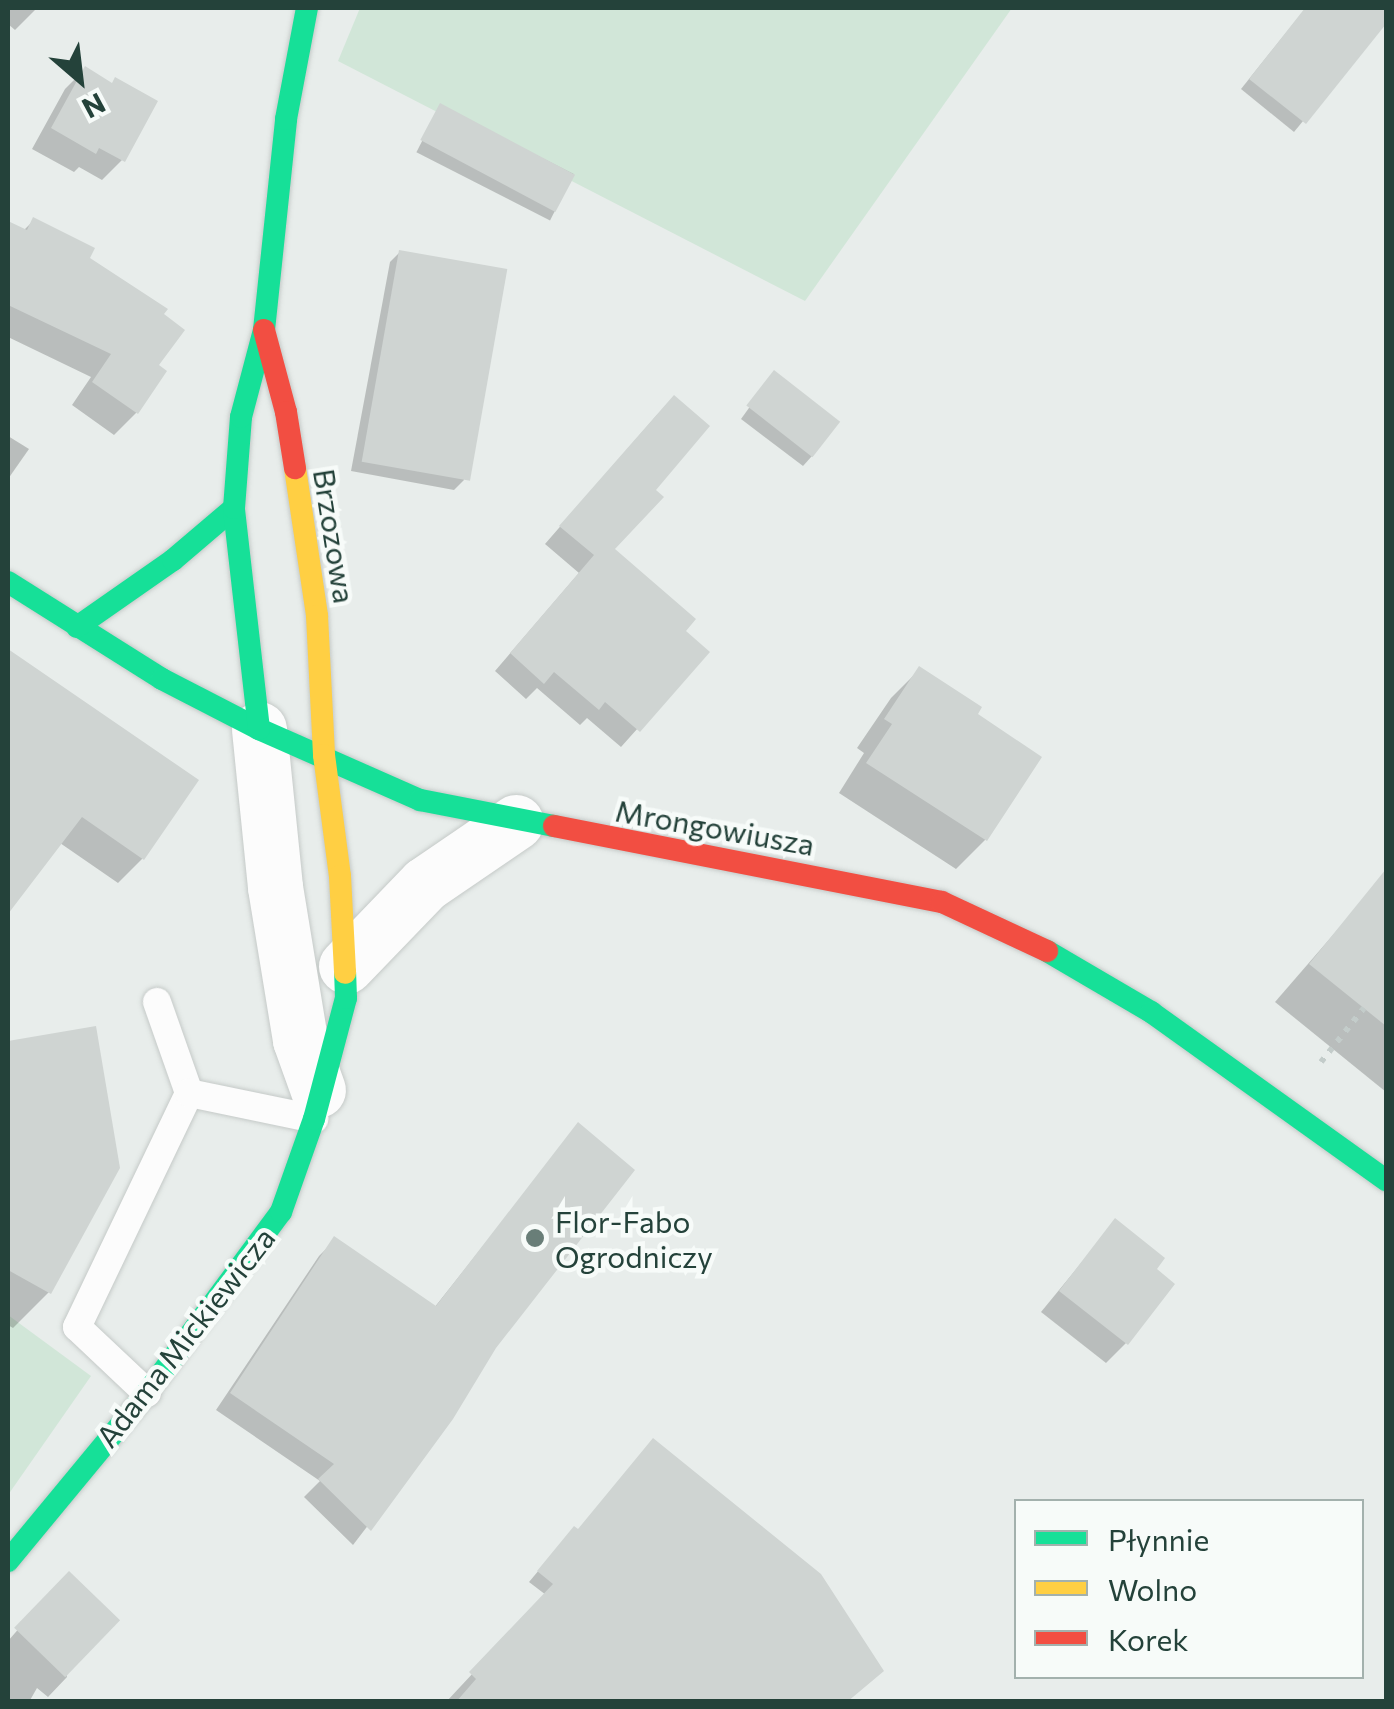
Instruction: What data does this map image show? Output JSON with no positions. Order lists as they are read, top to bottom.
{
  "streets": {
    "street": ["Brzozowa", "Mrongowiusza", "Adama Mickiewicza"]
  },
  "crossings": [
    ["Brzozowa", "Mrongowiusza"],
    ["Brzozowa", "Adama Mickiewicza"],
    ["Mrongowiusza", "Adama Mickiewicza"]
  ],
  "places": ["Flor-Fabo Ogrodniczy"],
  "legend": ["Płynnie", "Wolno", "Korek"],
  "north": "bottom right"
}
